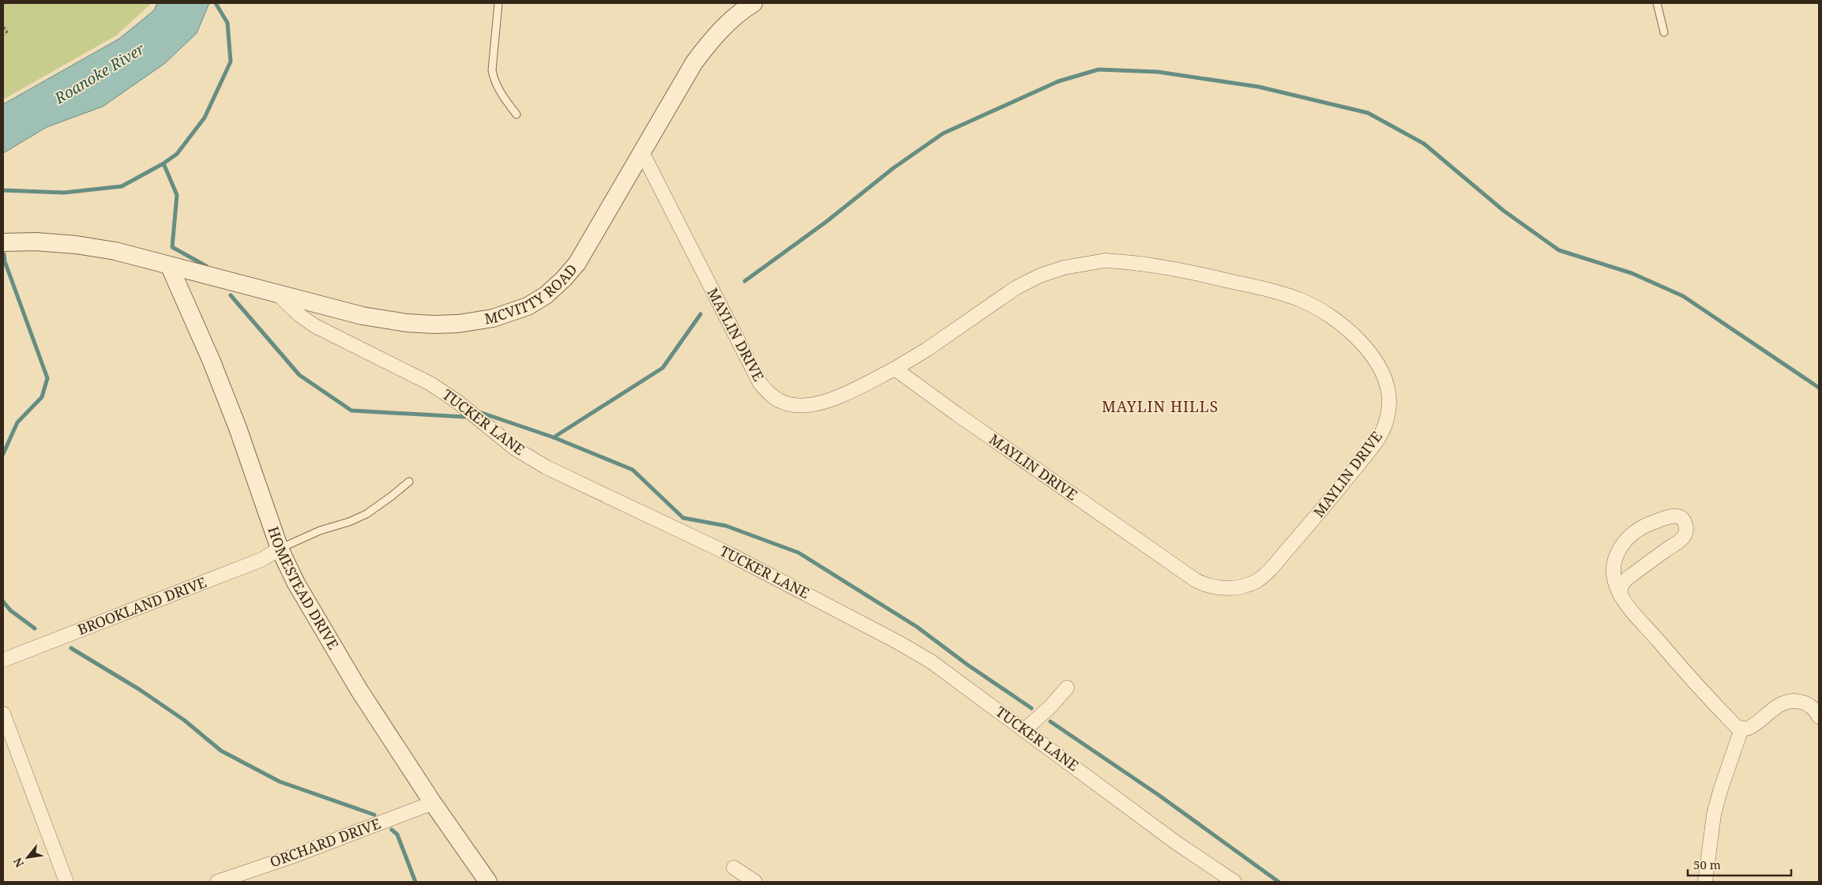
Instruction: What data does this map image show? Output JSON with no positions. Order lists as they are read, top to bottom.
{
  "streets": {
    "street": [
      "MCVITTY ROAD",
      "MAYLIN DRIVE",
      "TUCKER LANE",
      "HOMESTEAD DRIVE",
      "BROOKLAND DRIVE",
      "ORCHARD DRIVE"
    ]
  },
  "crossings": [
    ["MCVITTY ROAD", "MAYLIN DRIVE"],
    ["MCVITTY ROAD", "TUCKER LANE"],
    ["MCVITTY ROAD", "HOMESTEAD DRIVE"],
    ["HOMESTEAD DRIVE", "BROOKLAND DRIVE"],
    ["HOMESTEAD DRIVE", "ORCHARD DRIVE"]
  ],
  "districts": ["MAYLIN HILLS"],
  "water": ["Roanoke River"],
  "scale_bar": "50 m",
  "north": "bottom left"
}
